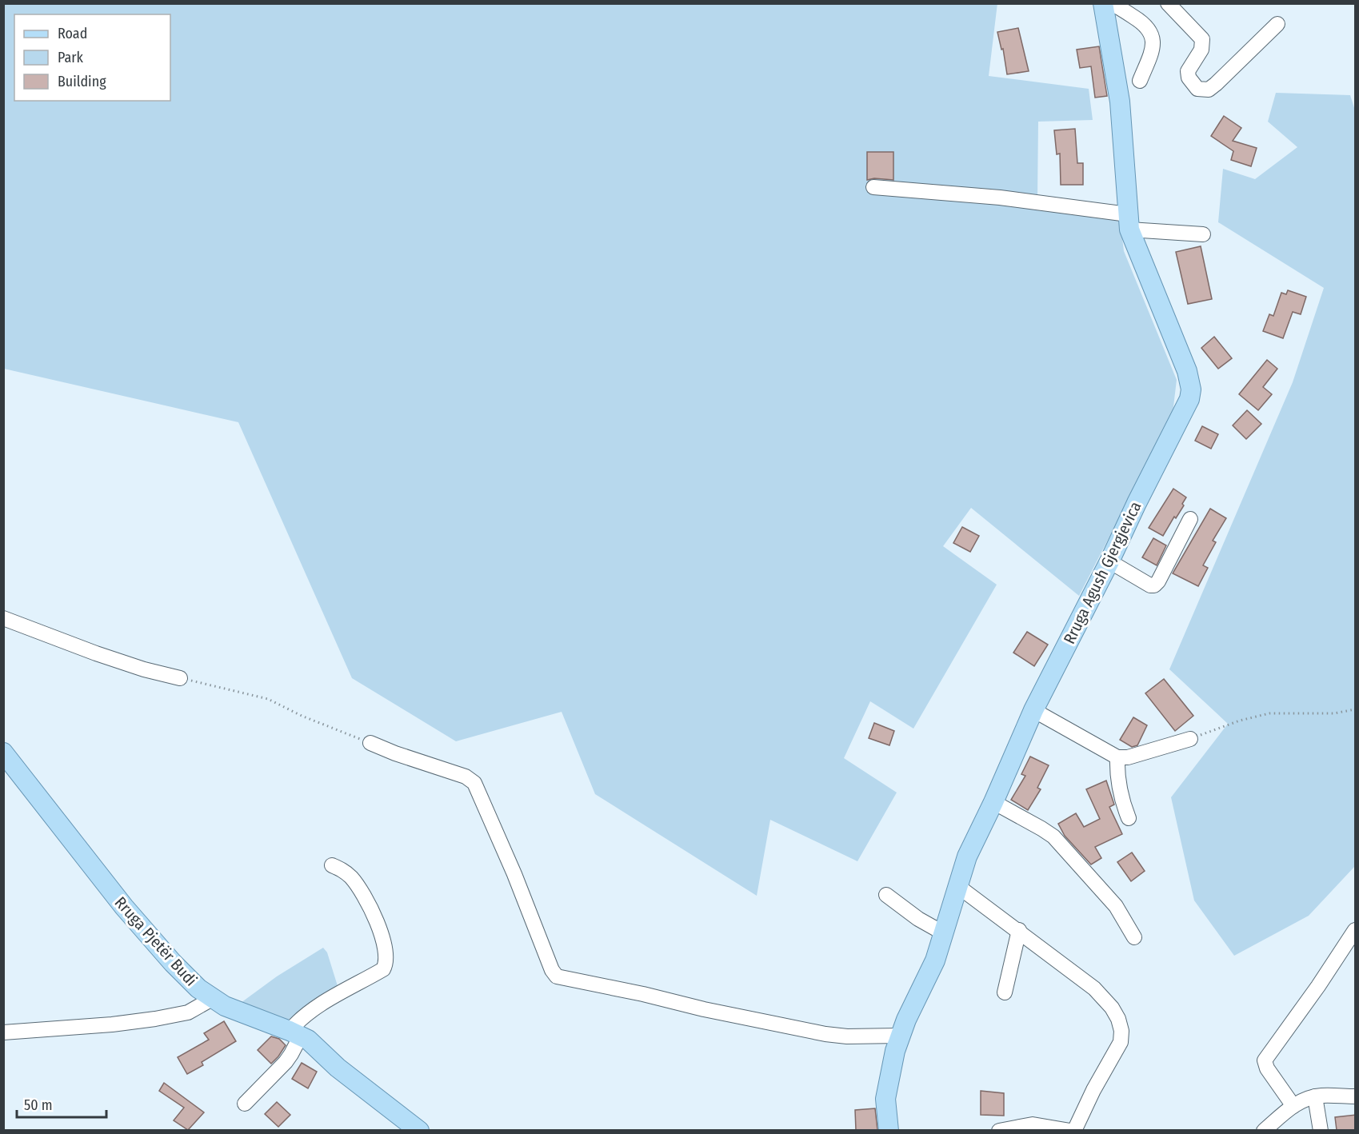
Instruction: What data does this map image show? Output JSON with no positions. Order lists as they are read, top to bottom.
{
  "streets": {
    "main road": ["Rruga Agush Gjergjevica", "Rruga Pjetër Budi"]
  },
  "legend": ["Road", "Park", "Building"],
  "scale_bar": "50 m"
}
